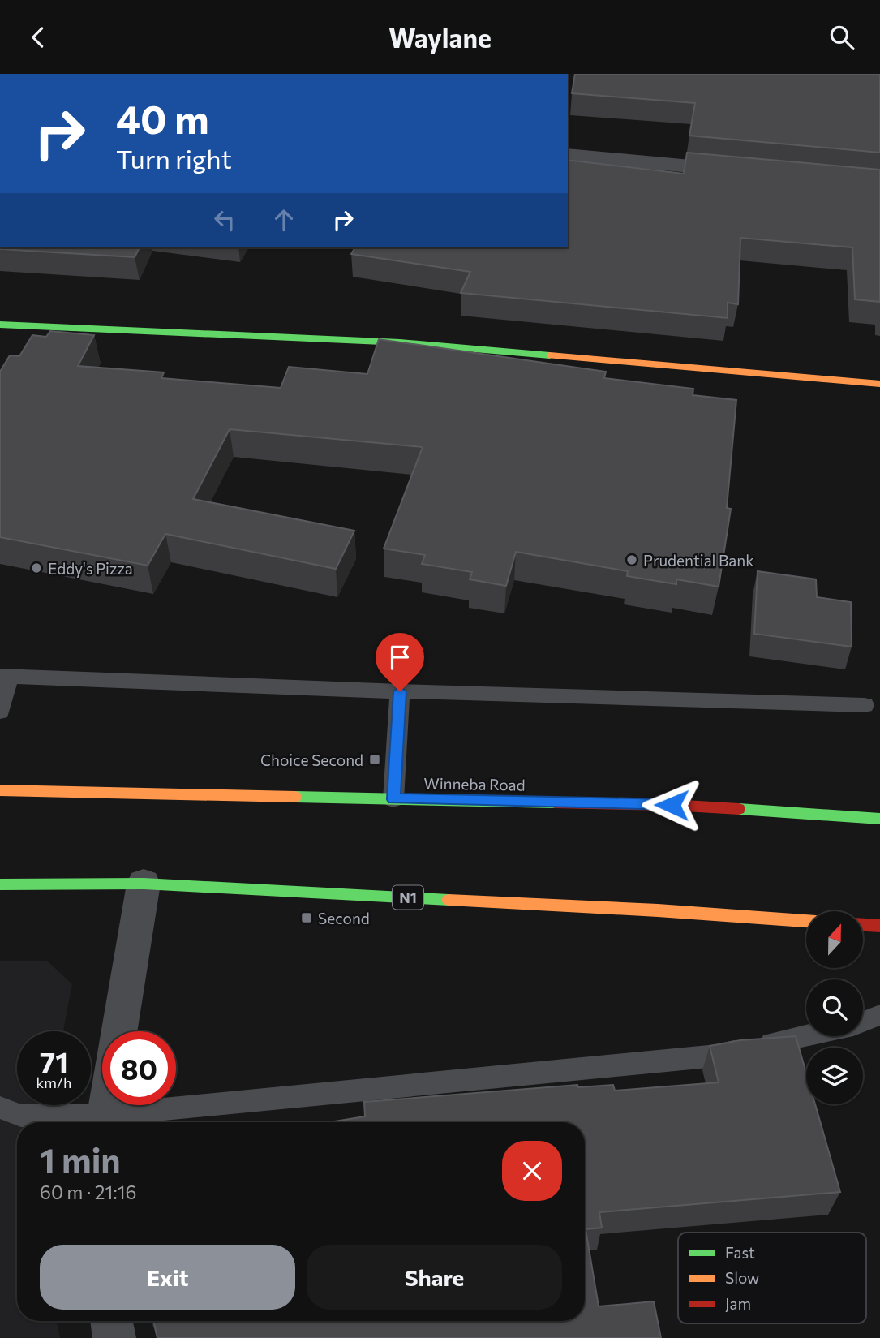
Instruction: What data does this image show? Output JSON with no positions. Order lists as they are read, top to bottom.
{
  "streets": {
    "main road": ["Winneba Road", "N1"]
  },
  "places": {
    "other": ["Prudential Bank", "Eddy's Pizza"],
    "transit": ["Choice Second", "Second"]
  },
  "legend": ["Fast", "Slow", "Jam"],
  "north": "top",
  "page": {
    "header": "Waylane",
    "turn": ["40 m", "Turn right"],
    "speed": "71 km/h",
    "limit": "80",
    "heading": ["1 min", "60 m · 21:16"],
    "buttons": ["Exit", "Share"]
  }
}
